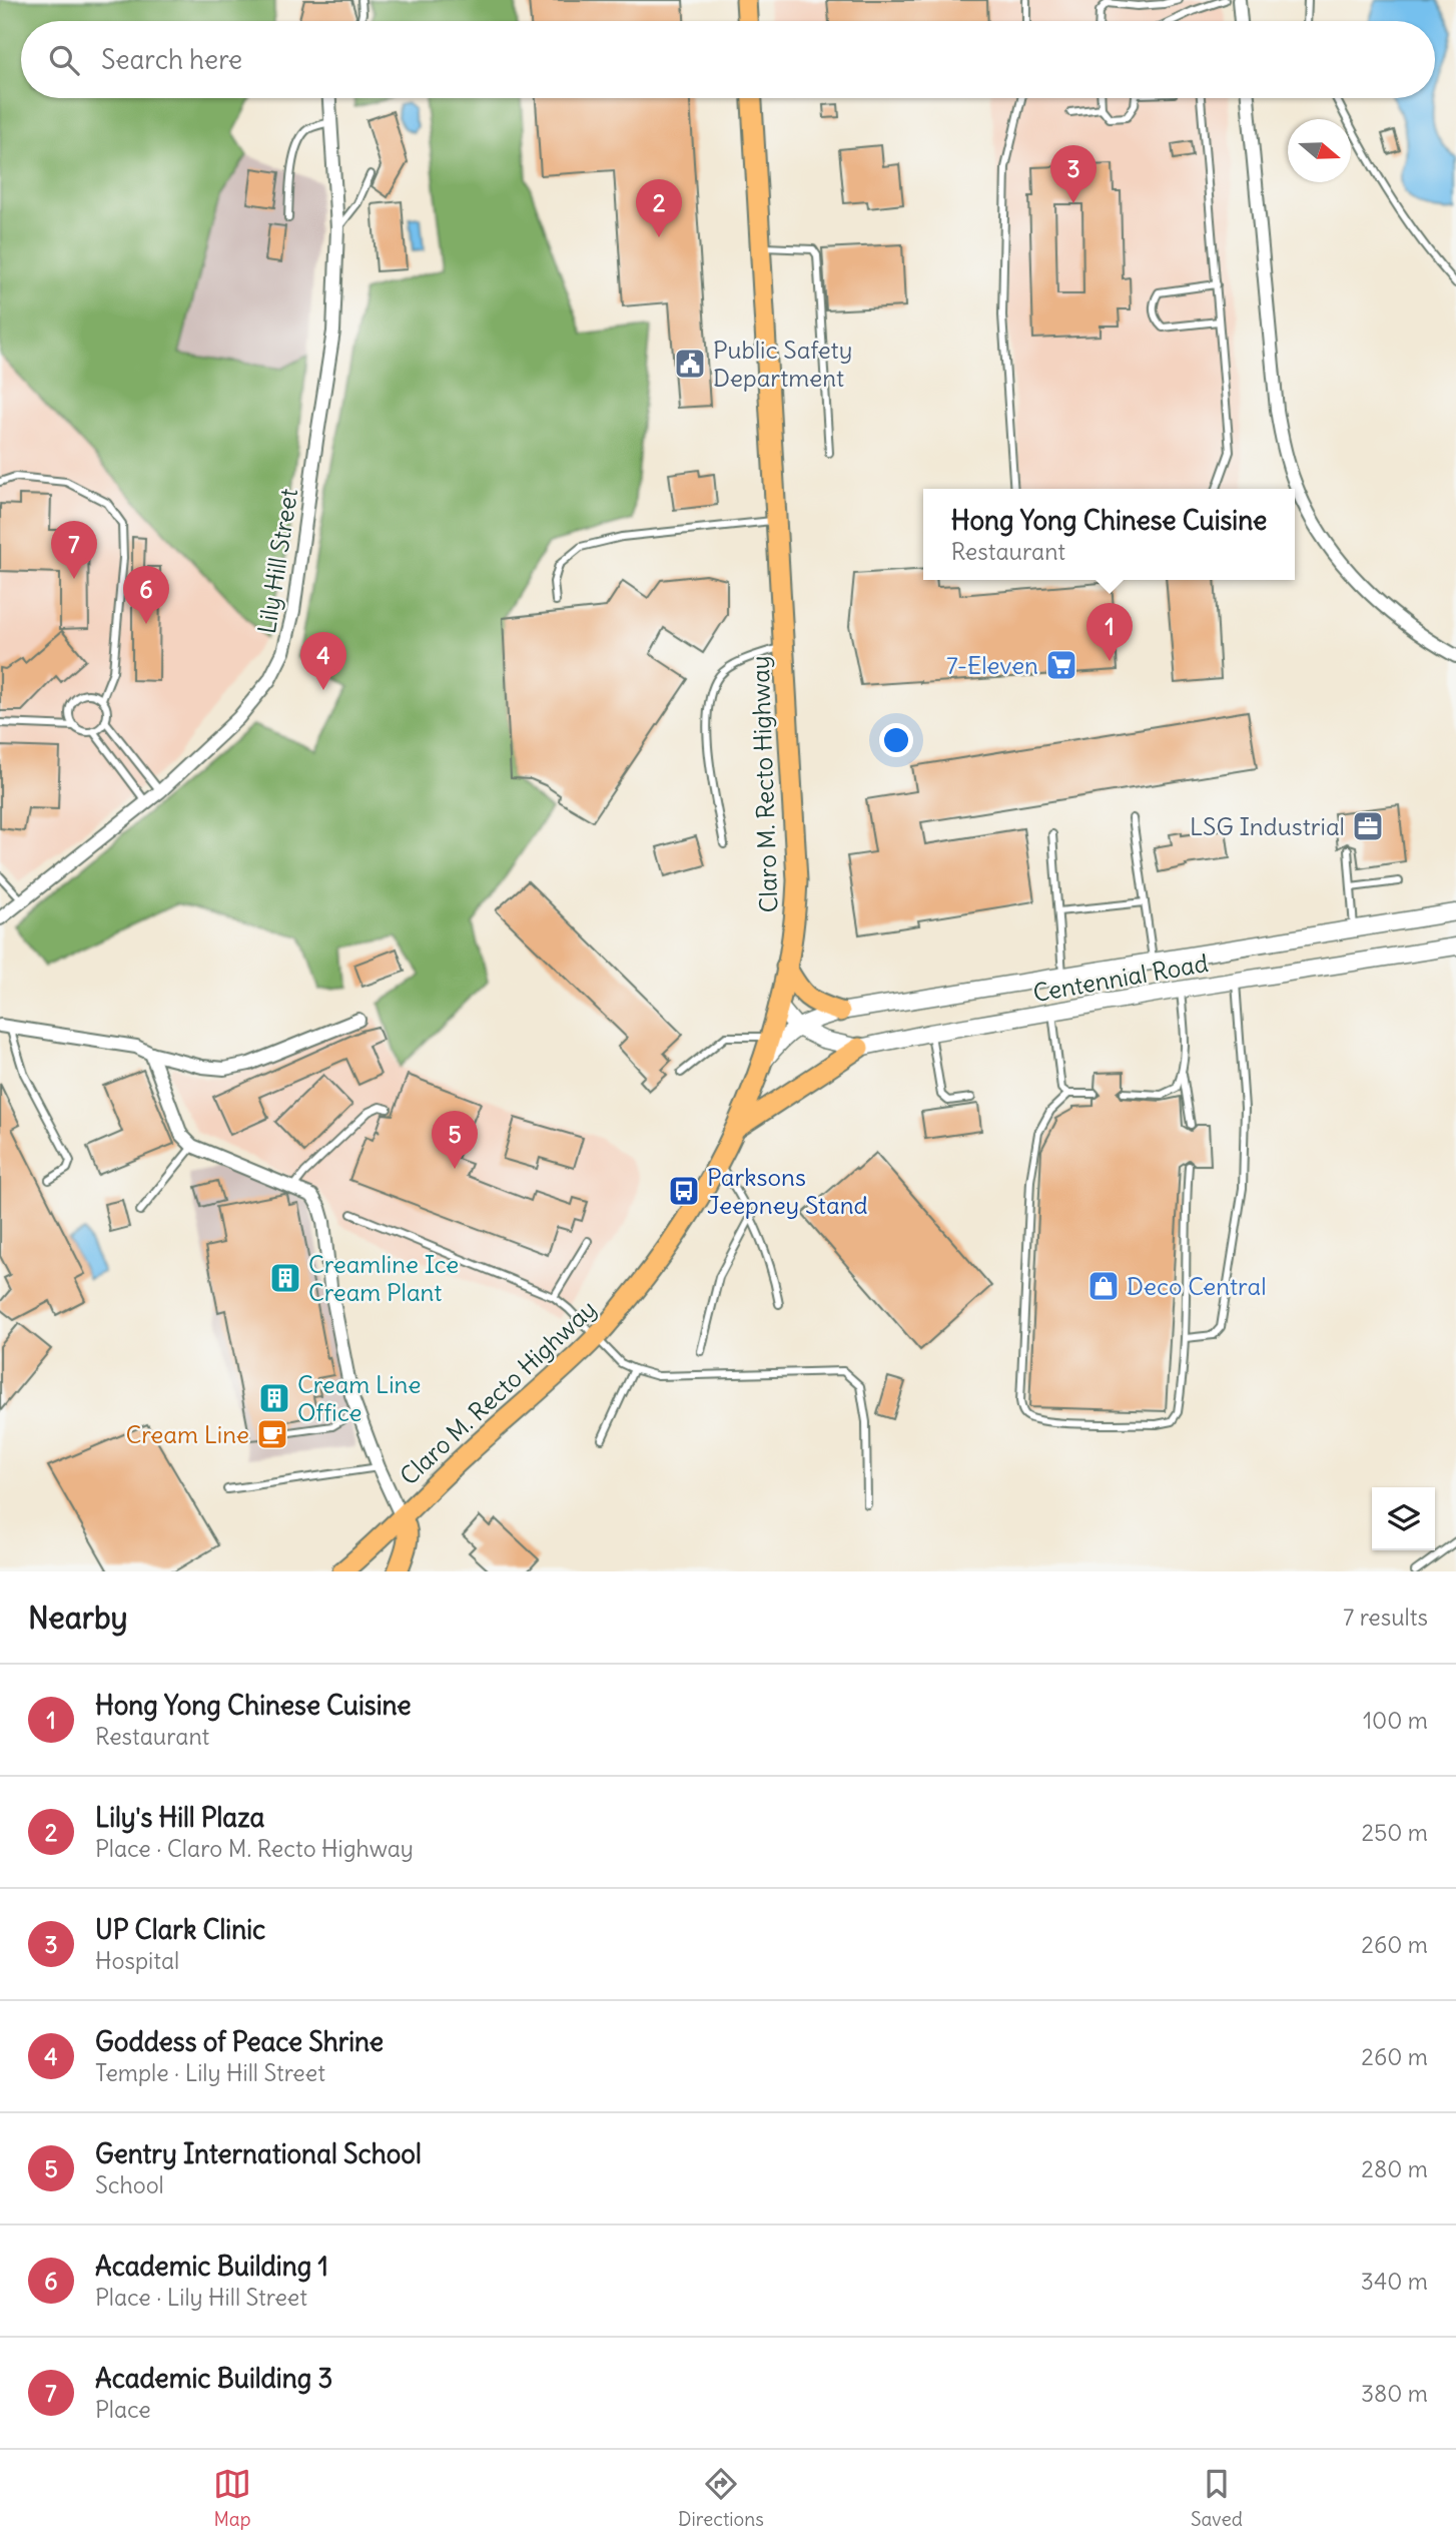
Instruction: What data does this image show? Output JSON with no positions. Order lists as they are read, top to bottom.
{
  "streets": {
    "main road": ["Claro M. Recto Highway"],
    "street": ["Lily Hill Street", "Centennial Road"]
  },
  "crossings": [
    ["Claro M. Recto Highway", "Centennial Road"]
  ],
  "places": {
    "public building": ["Public Safety Department"],
    "supermarket": ["7-Eleven"],
    "office": ["LSG Industrial"],
    "bus stop": ["Parksons Jeepney Stand"],
    "building": ["Creamline Ice Cream Plant", "Cream Line Office"],
    "shop": ["Deco Central"],
    "cafe": ["Cream Line"]
  },
  "north": "right",
  "page": {
    "search": "Search here",
    "pins": [
      "3",
      "2",
      "7",
      "6",
      "1",
      "4",
      "5"
    ],
    "popup": ["Hong Yong Chinese Cuisine", "Restaurant"],
    "heading": ["Nearby", "7 results"],
    "list": [
      {
        "mark": "1",
        "name": "Hong Yong Chinese Cuisine",
        "note": "Restaurant",
        "value": "100 m"
      },
      {
        "mark": "2",
        "name": "Lily's Hill Plaza",
        "note": "Place · Claro M. Recto Highway",
        "value": "250 m"
      },
      {
        "mark": "3",
        "name": "UP Clark Clinic",
        "note": "Hospital",
        "value": "260 m"
      },
      {
        "mark": "4",
        "name": "Goddess of Peace Shrine",
        "note": "Temple · Lily Hill Street",
        "value": "260 m"
      },
      {
        "mark": "5",
        "name": "Gentry International School",
        "note": "School",
        "value": "280 m"
      },
      {
        "mark": "6",
        "name": "Academic Building 1",
        "note": "Place · Lily Hill Street",
        "value": "340 m"
      },
      {
        "mark": "7",
        "name": "Academic Building 3",
        "note": "Place",
        "value": "380 m"
      }
    ],
    "nav": ["Map", "Directions", "Saved"]
  }
}
